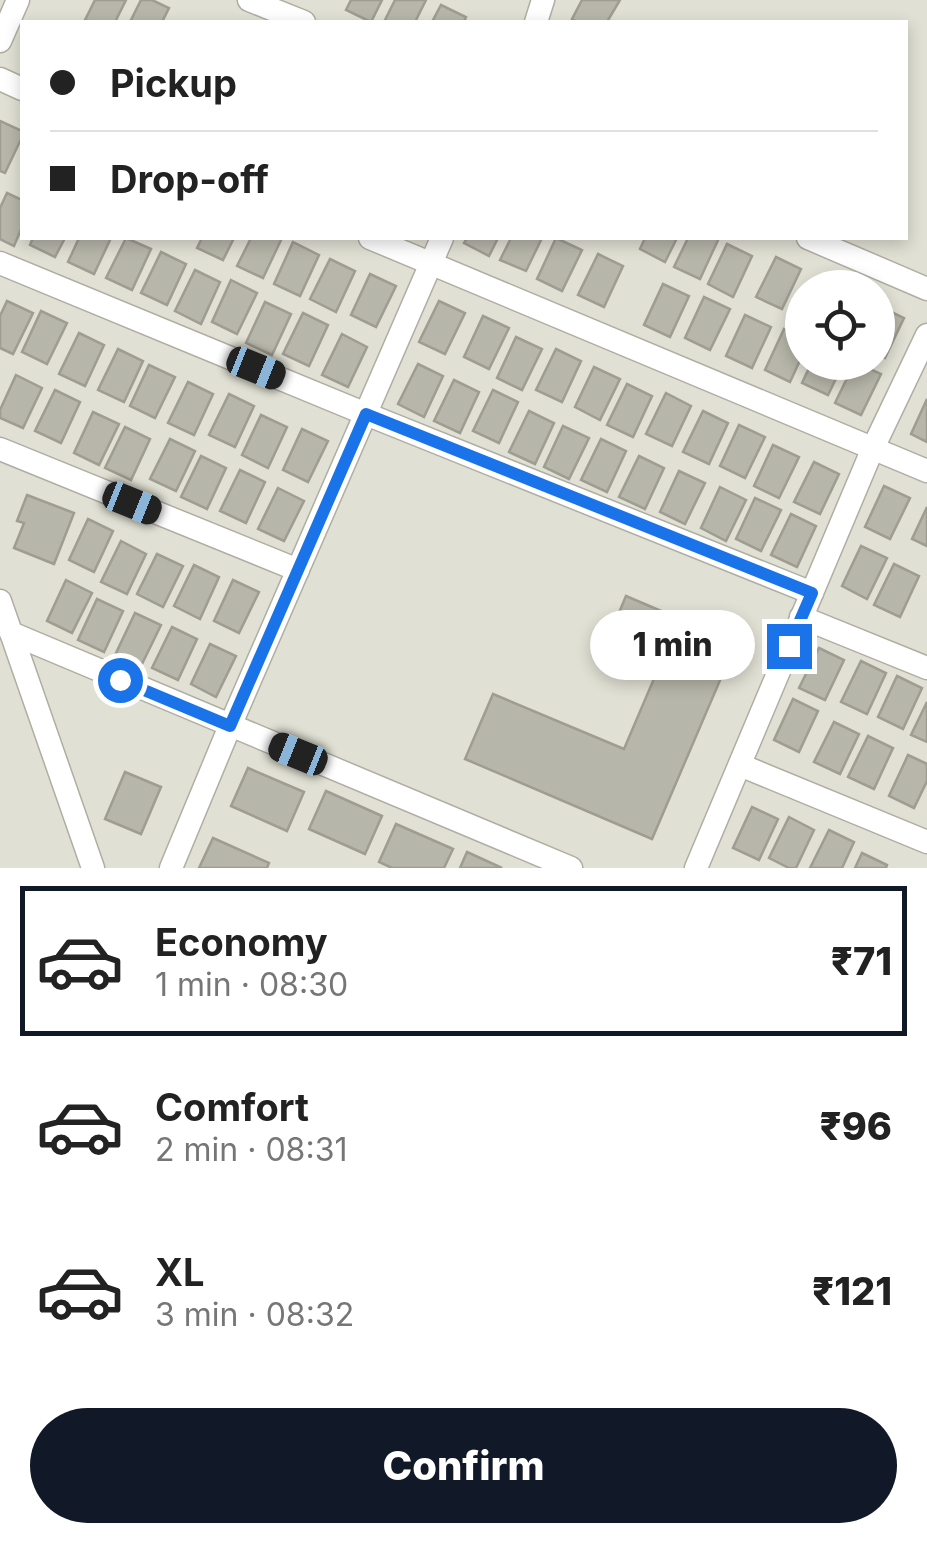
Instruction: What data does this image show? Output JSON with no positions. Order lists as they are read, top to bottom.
{
  "page": {
    "banner": ["Pickup", "Drop-off"],
    "bubble": "1 min",
    "list": [
      {
        "name": "Economy",
        "note": "1 min · 08:30",
        "value": "₹71"
      },
      {
        "name": "Comfort",
        "note": "2 min · 08:31",
        "value": "₹96"
      },
      {
        "name": "XL",
        "note": "3 min · 08:32",
        "value": "₹121"
      }
    ],
    "buttons": "Confirm"
  }
}
